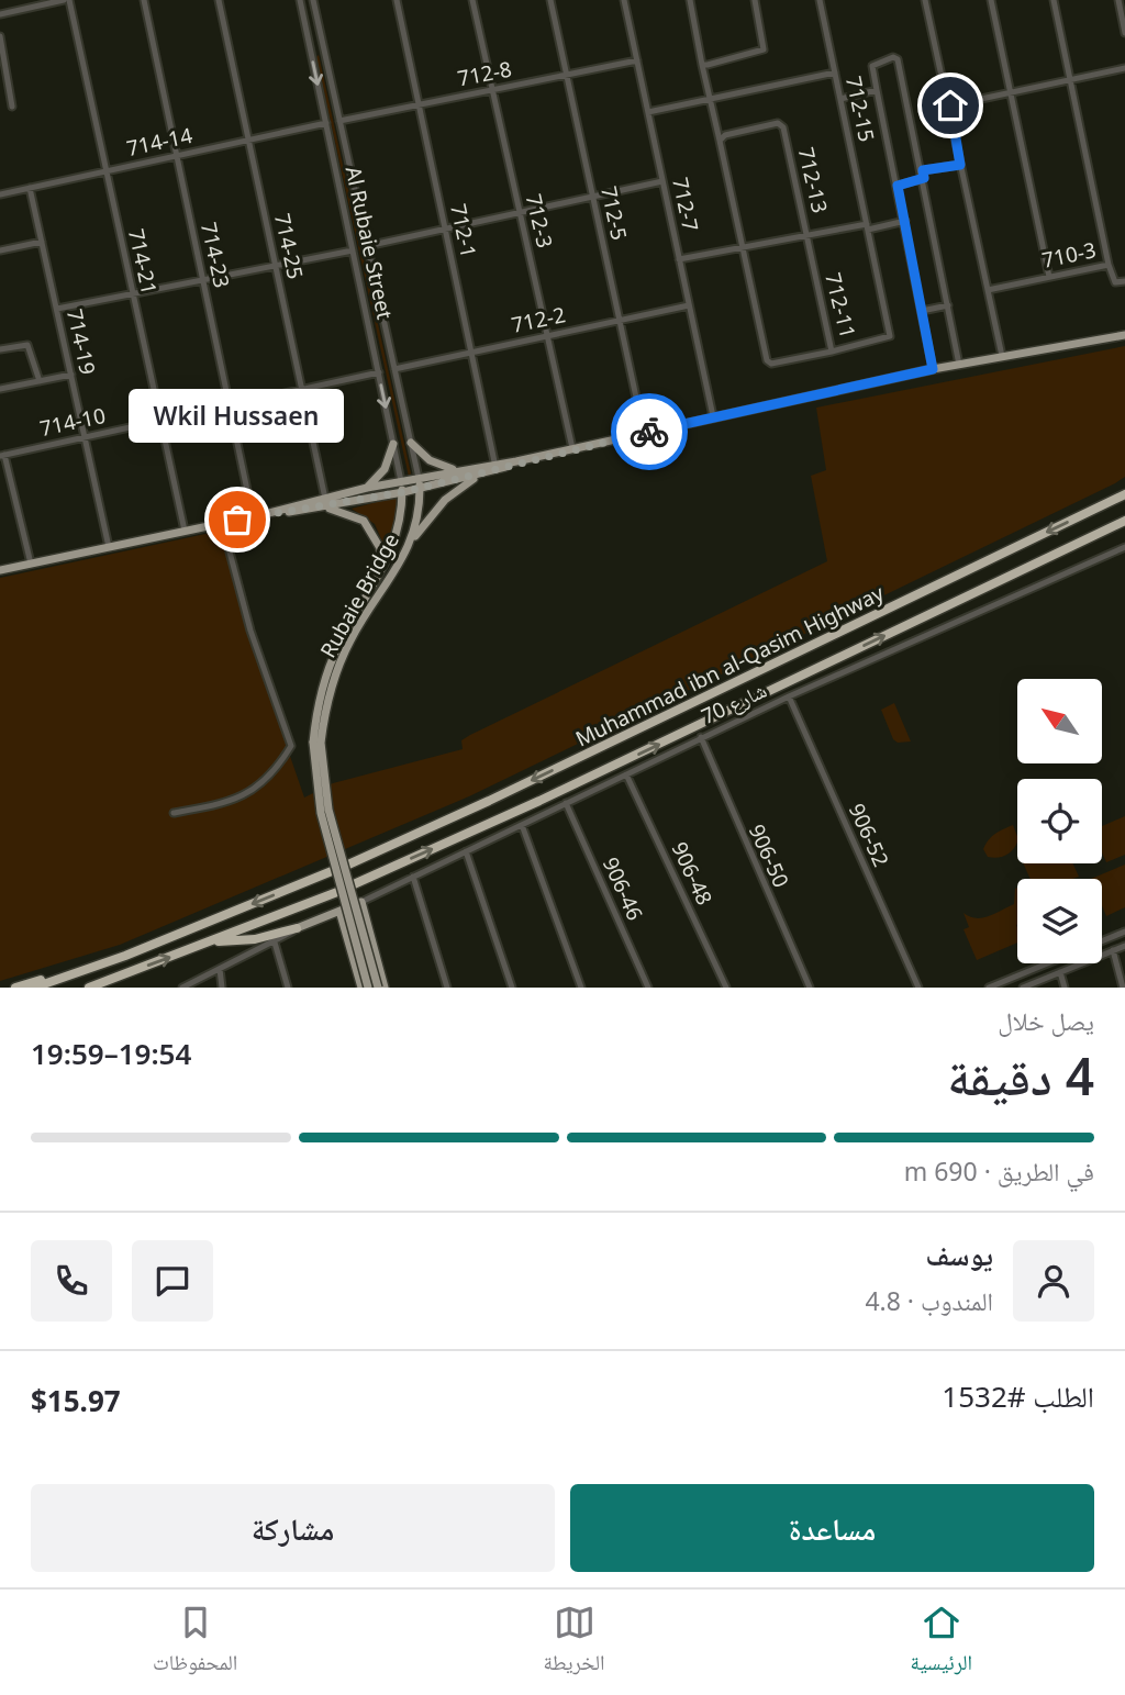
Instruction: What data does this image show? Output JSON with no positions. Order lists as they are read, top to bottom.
{
  "streets": {
    "highway": ["Muhammad ibn al-Qasim Highway"],
    "main road": ["Al Rubaie Street", "Rubaie Bridge"],
    "street": [
      "712-8",
      "712-15",
      "714-14",
      "712-13",
      "712-7",
      "712-5",
      "712-3",
      "712-1",
      "714-25",
      "714-23",
      "710-3",
      "714-21",
      "712-11",
      "712-2",
      "714-19",
      "714-10",
      "شارع 70",
      "906-52",
      "906-50",
      "906-48",
      "906-46"
    ]
  },
  "crossings": [
    ["712-8", "712-7"],
    ["712-8", "712-5"],
    ["712-8", "712-3"],
    ["712-8", "712-1"],
    ["712-8", "Al Rubaie Street"],
    ["712-15", "712-11"],
    ["714-14", "Al Rubaie Street"],
    ["714-14", "714-25"],
    ["714-14", "714-23"],
    ["714-14", "714-21"],
    ["714-14", "714-19"],
    ["712-13", "712-11"],
    ["712-7", "712-2"],
    ["712-5", "712-2"],
    ["712-3", "712-2"],
    ["712-1", "712-2"],
    ["Al Rubaie Street", "712-2"],
    ["Al Rubaie Street", "714-10"],
    ["Al Rubaie Street", "Rubaie Bridge"],
    ["714-25", "714-10"],
    ["714-23", "714-10"],
    ["714-21", "714-10"],
    ["714-19", "714-10"],
    ["شارع 70", "906-52"],
    ["شارع 70", "906-50"],
    ["شارع 70", "906-48"],
    ["شارع 70", "906-46"]
  ],
  "places": ["Wkil Hussaen"],
  "north": "top left",
  "page": {
    "bubble": "Wkil Hussaen",
    "heading": ["4 دقيقة", "يصل خلال", "19:54–19:59"],
    "panel": [
      "يوسف",
      "المندوب · 4.8",
      "الطلب #1532",
      "$15.97"
    ],
    "bar": "في الطريق · 690 m",
    "buttons": ["مساعدة", "مشاركة"],
    "tabs": ["الرئيسية", "الخريطة", "المحفوظات"]
  }
}
